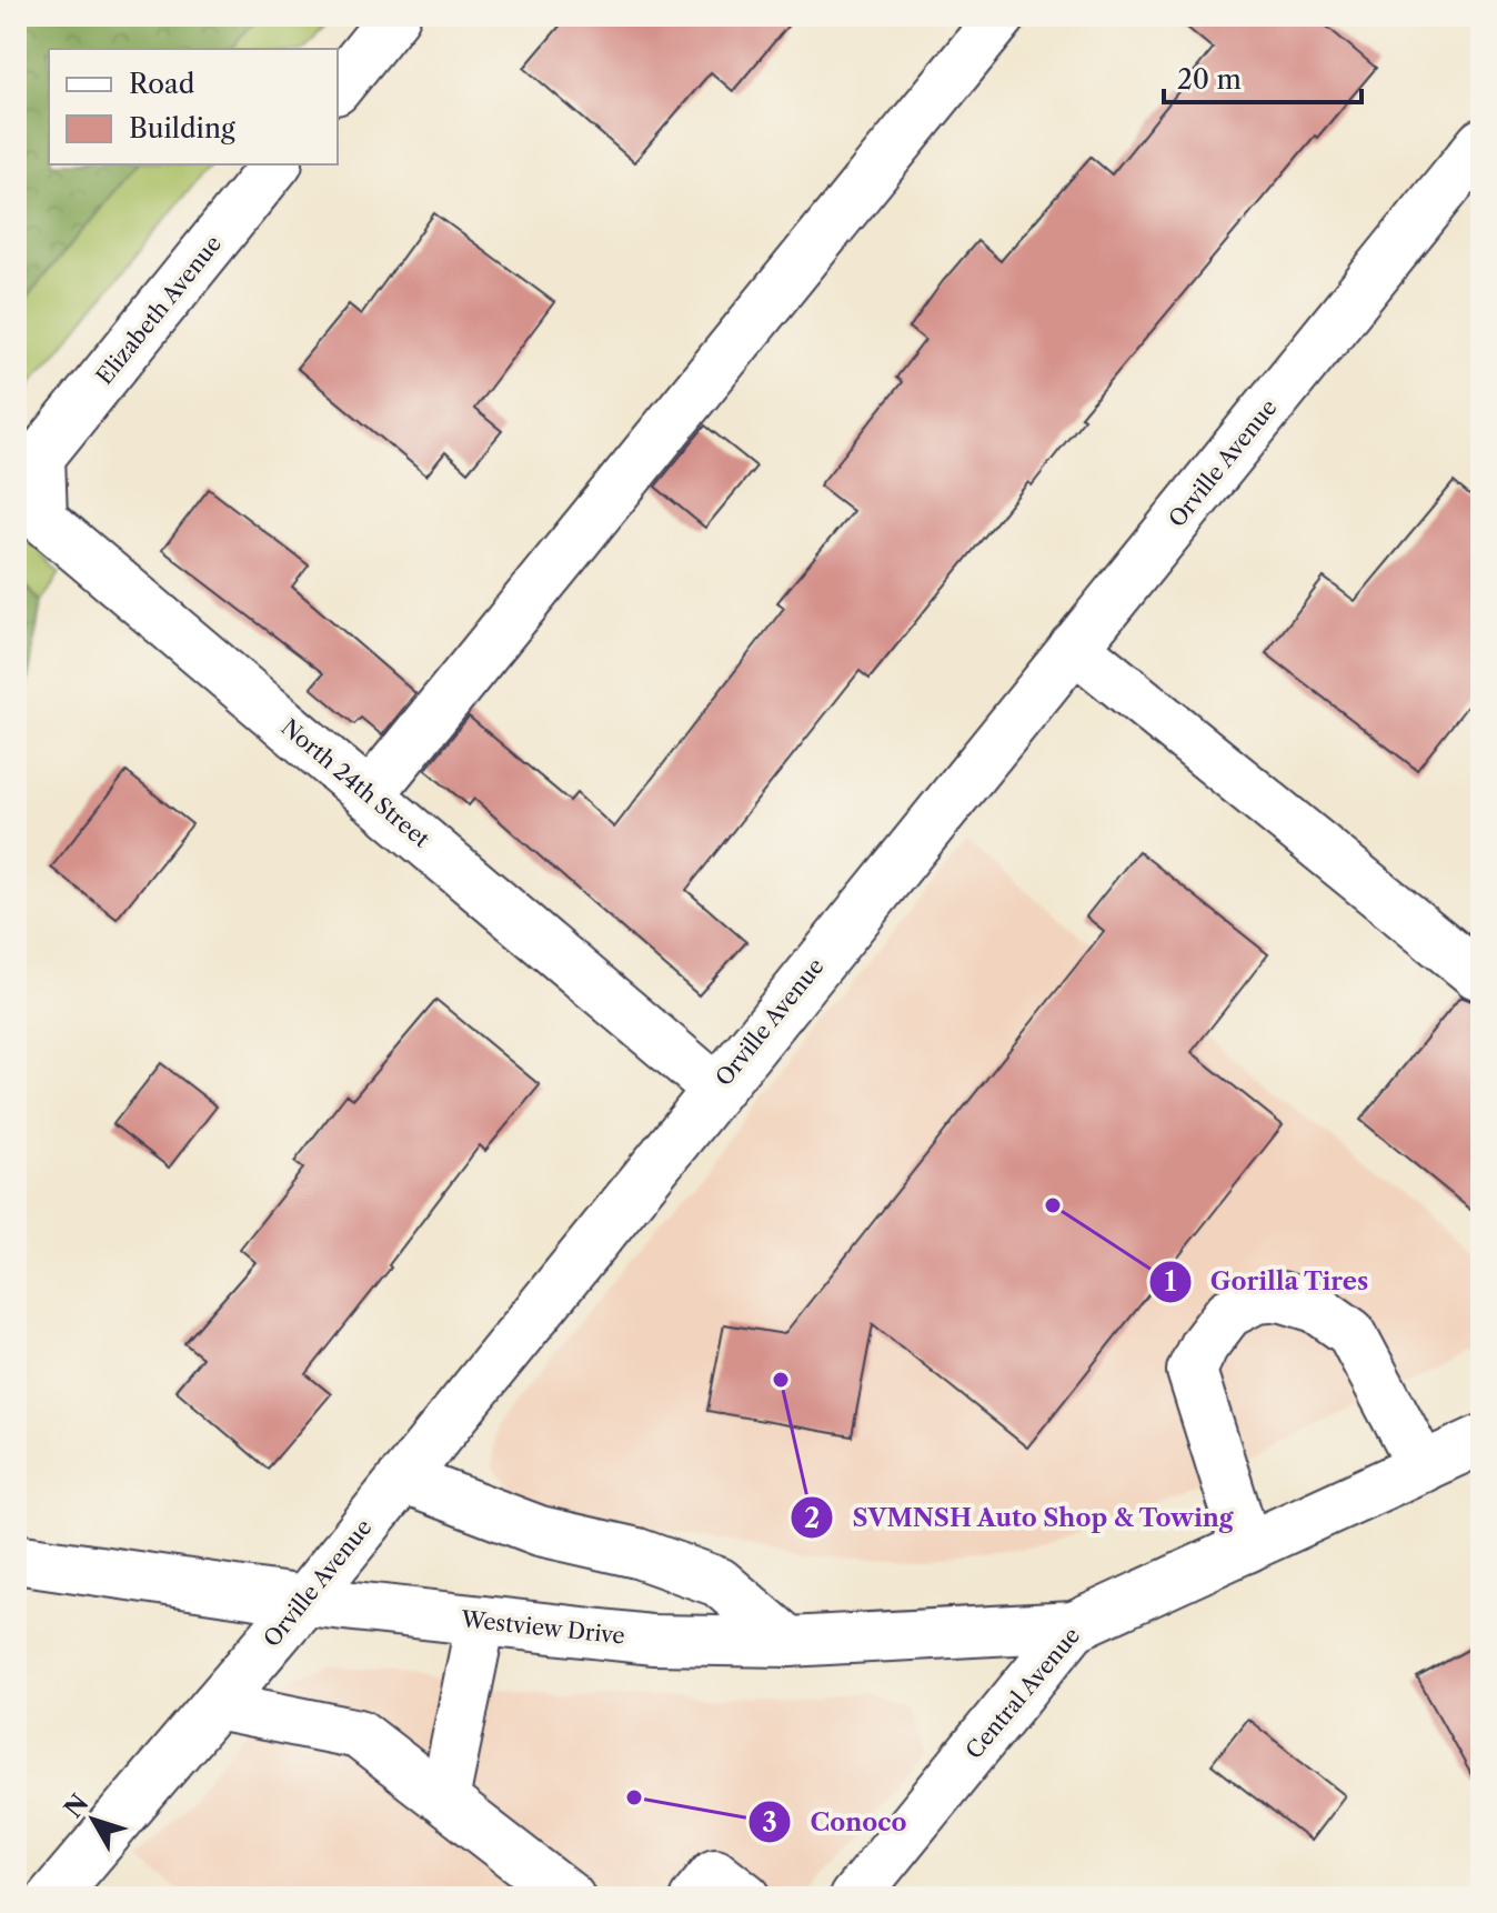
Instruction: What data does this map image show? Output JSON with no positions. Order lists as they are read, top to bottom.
{
  "streets": {
    "street": [
      "Elizabeth Avenue",
      "Orville Avenue",
      "North 24th Street",
      "Westview Drive",
      "Central Avenue"
    ]
  },
  "crossings": [
    ["Elizabeth Avenue", "North 24th Street"],
    ["Orville Avenue", "North 24th Street"],
    ["Orville Avenue", "Westview Drive"],
    ["Westview Drive", "Central Avenue"]
  ],
  "places": ["Gorilla Tires", "SVMNSH Auto Shop & Towing", "Conoco"],
  "legend": ["Road", "Building"],
  "scale_bar": "20 m",
  "north": "top left"
}
